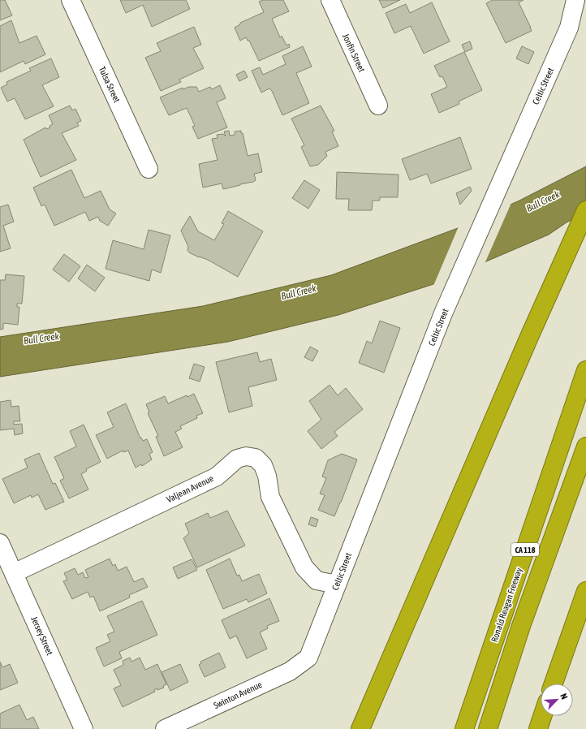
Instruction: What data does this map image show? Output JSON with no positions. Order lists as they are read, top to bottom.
{
  "streets": {
    "highway": ["CA 118", "Ronald Reagan Freeway"],
    "street": [
      "Jonfin Street",
      "Tulsa Street",
      "Celtic Street",
      "Valjean Avenue",
      "Jersey Street",
      "Swinton Avenue"
    ]
  },
  "crossings": [
    ["Celtic Street", "Valjean Avenue"],
    ["Celtic Street", "Swinton Avenue"],
    ["Valjean Avenue", "Jersey Street"]
  ],
  "water": ["Bull Creek"],
  "north": "top right"
}
